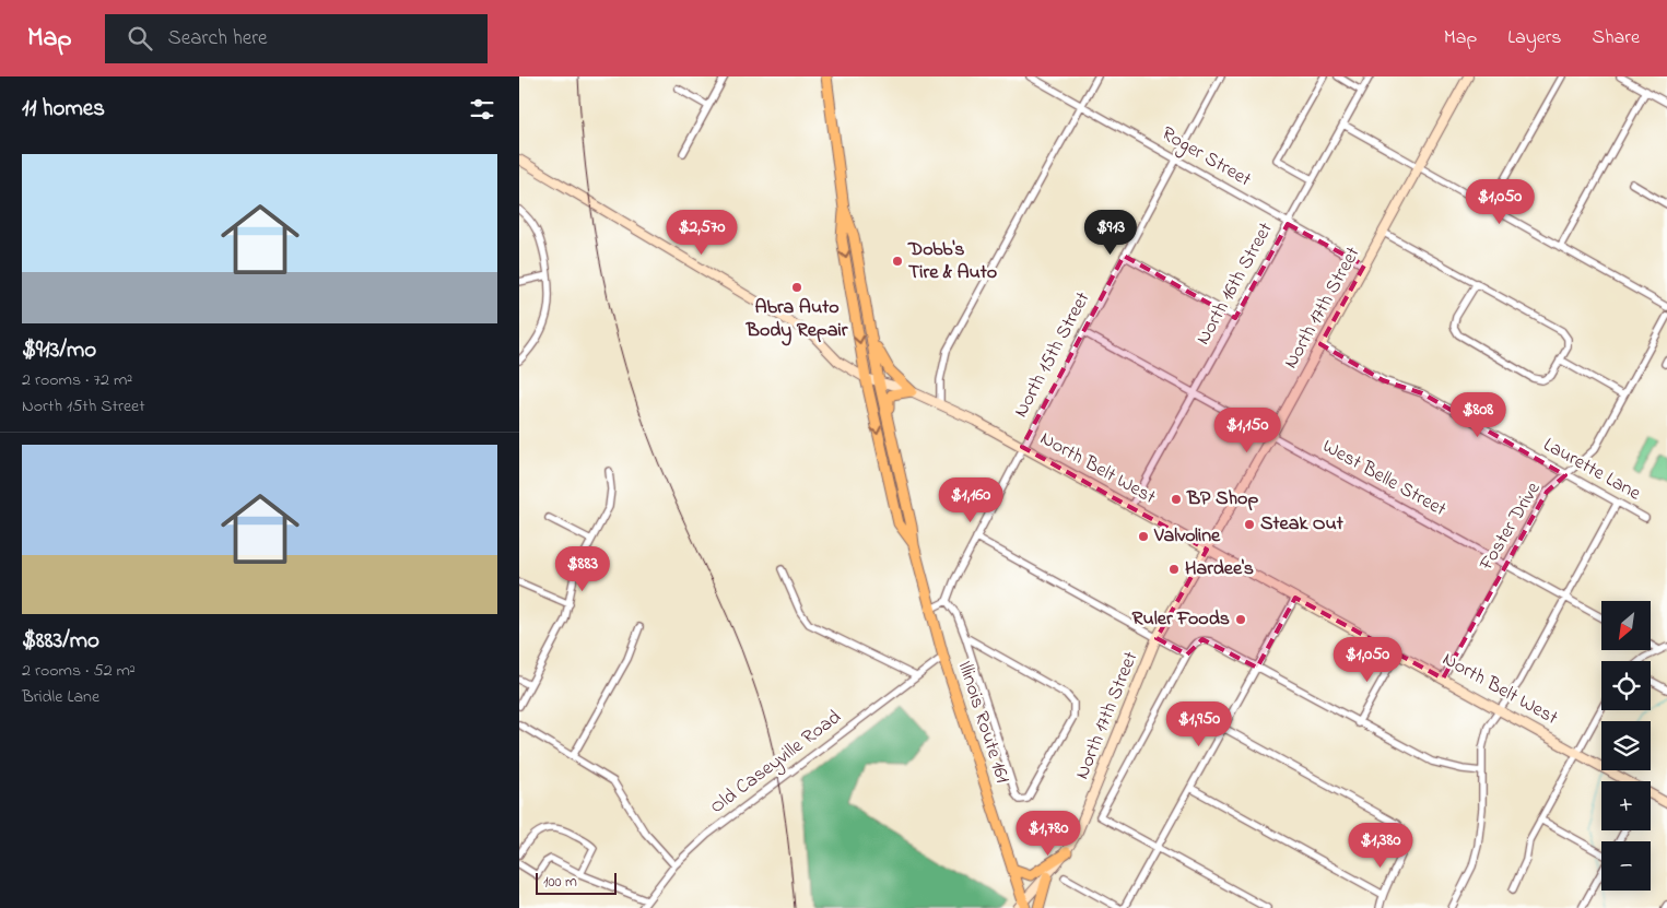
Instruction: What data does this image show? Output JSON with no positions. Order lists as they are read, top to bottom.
{
  "streets": {
    "main road": ["Illinois Route 161"],
    "street": [
      "Roger Street",
      "North 16th Street",
      "North 17th Street",
      "North 15th Street",
      "North Belt West",
      "Laurette Lane",
      "West Belle Street",
      "Foster Drive",
      "Old Caseyville Road"
    ]
  },
  "crossings": [
    ["Roger Street", "North 16th Street"],
    ["Roger Street", "North 17th Street"],
    ["Roger Street", "North 15th Street"],
    ["North 16th Street", "North Belt West"],
    ["North 16th Street", "West Belle Street"],
    ["North 17th Street", "North Belt West"],
    ["North 17th Street", "Laurette Lane"],
    ["North 17th Street", "West Belle Street"],
    ["North 17th Street", "Illinois Route 161"],
    ["North 15th Street", "North Belt West"],
    ["North 15th Street", "West Belle Street"],
    ["North Belt West", "Foster Drive"],
    ["North Belt West", "Illinois Route 161"],
    ["Laurette Lane", "Foster Drive"],
    ["West Belle Street", "Foster Drive"],
    ["Illinois Route 161", "Old Caseyville Road"]
  ],
  "places": [
    "Dobb's Tire & Auto",
    "Abra Auto Body Repair",
    "BP Shop",
    "Steak Out",
    "Valvoline",
    "Hardee's",
    "Ruler Foods"
  ],
  "scale_bar": "100 m",
  "north": "bottom left",
  "page": {
    "header": "Map",
    "search": "Search here",
    "nav": ["Map", "Layers", "Share"],
    "heading": "11 homes",
    "list": [
      {
        "name": "$913/mo",
        "note": "2 rooms · 72 m² · North 15th Street"
      },
      {
        "name": "$883/mo",
        "note": "2 rooms · 52 m² · Bridle Lane"
      }
    ],
    "price": [
      "$1,050",
      "$2,570",
      "$913",
      "$808",
      "$1,150",
      "$1,160",
      "$883",
      "$1,050",
      "$1,950",
      "$1,780",
      "$1,380"
    ],
    "map_buttons": ["+", "−"],
    "scale": "100 m"
  }
}
